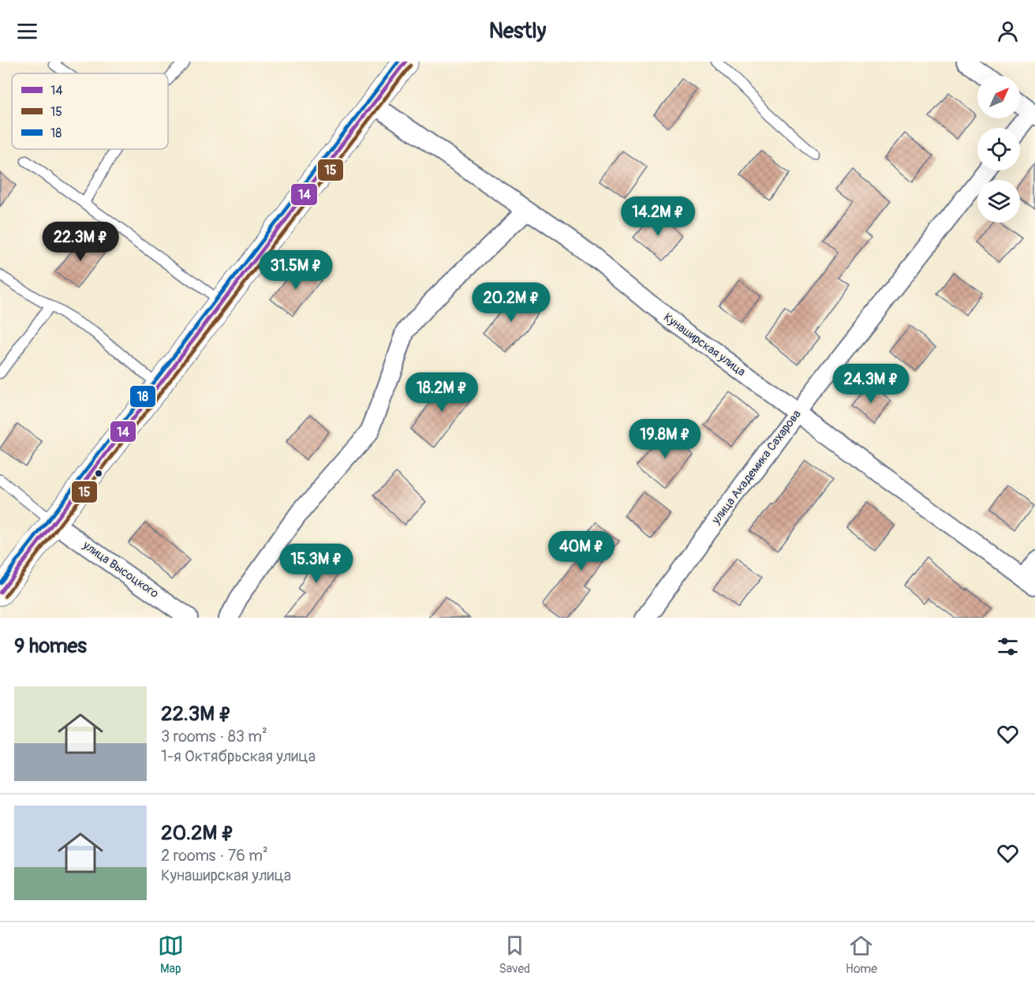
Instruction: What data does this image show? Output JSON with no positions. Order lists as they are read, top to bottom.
{
  "streets": {
    "street": ["Кунаширская улица", "улица Академика Сахарова", "улица Высоцкого"]
  },
  "crossings": [
    ["Кунаширская улица", "улица Академика Сахарова"]
  ],
  "lines": ["transit line 14", "transit line 18", "transit line 15"],
  "legend": ["14", "15", "18"],
  "north": "top right",
  "page": {
    "header": "Nestly",
    "price": [
      "14.2M ₽",
      "22.3M ₽",
      "31.5M ₽",
      "20.2M ₽",
      "24.3M ₽",
      "18.2M ₽",
      "19.8M ₽",
      "40M ₽",
      "15.3M ₽"
    ],
    "heading": "9 homes",
    "list": [
      {
        "name": "22.3M ₽",
        "note": "3 rooms · 83 m² · 1-я Октябрьская улица"
      },
      {
        "name": "20.2M ₽",
        "note": "2 rooms · 76 m² · Кунаширская улица"
      }
    ],
    "tabs": ["Map", "Saved", "Home"]
  }
}
